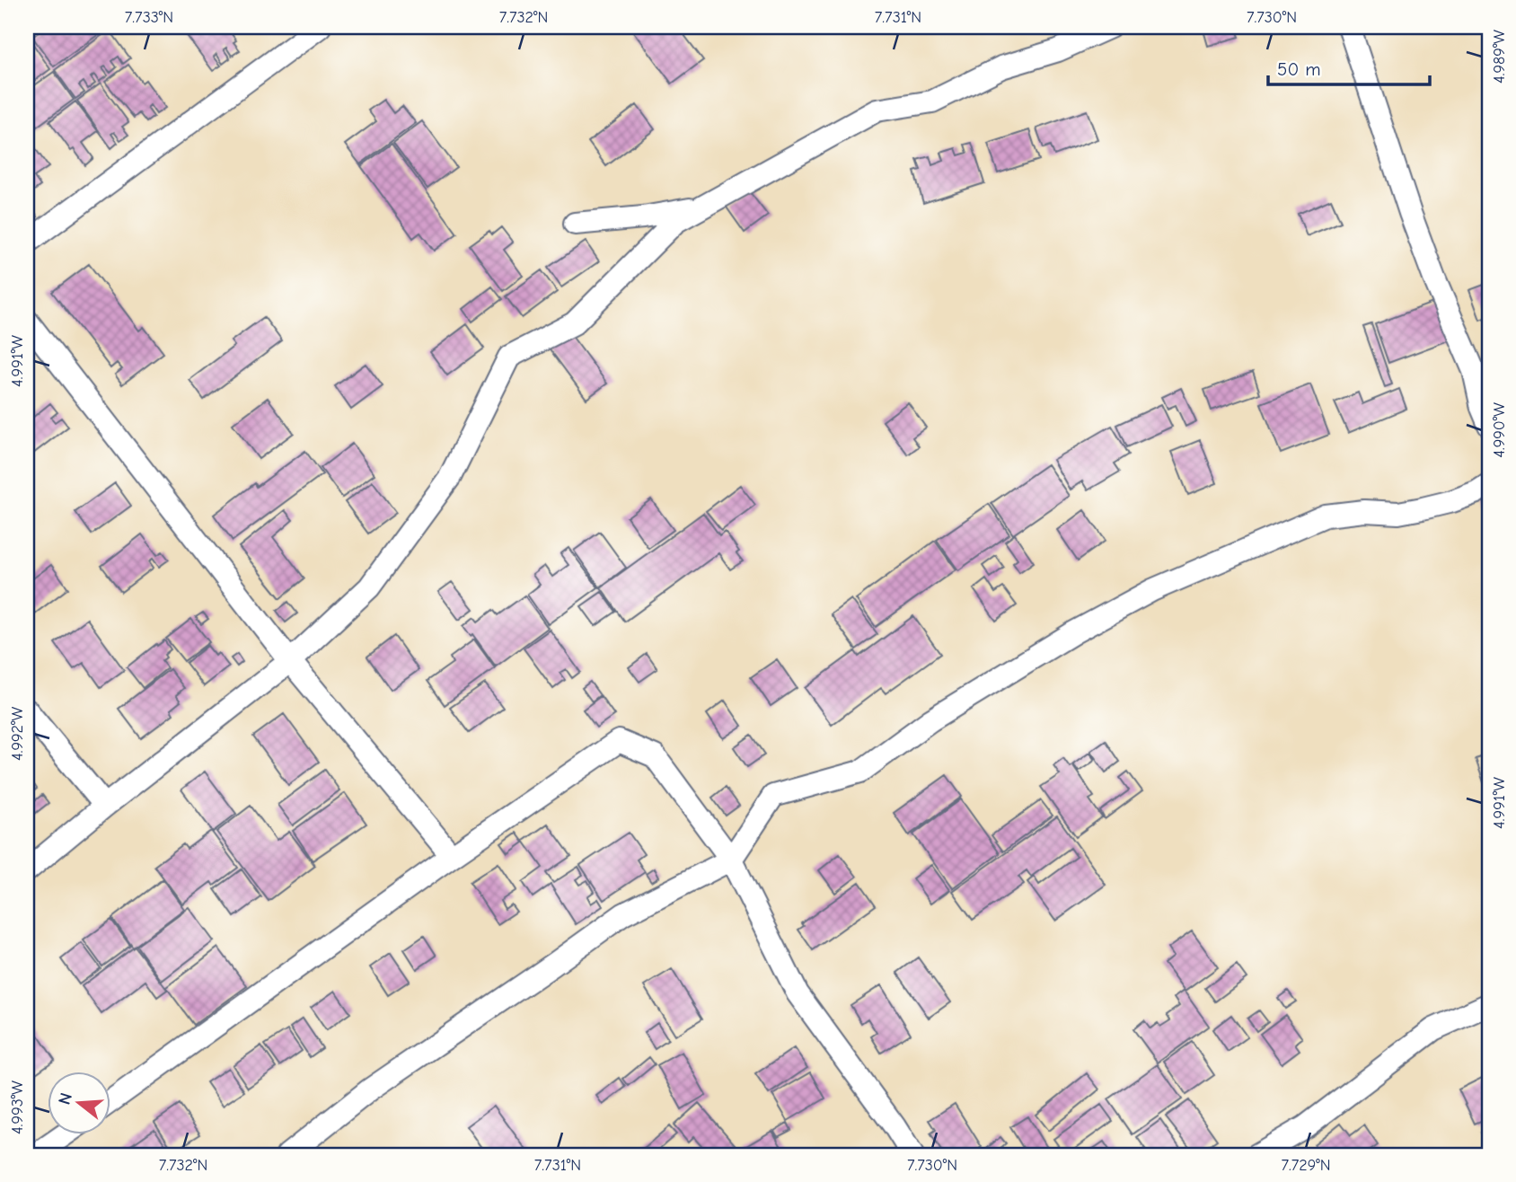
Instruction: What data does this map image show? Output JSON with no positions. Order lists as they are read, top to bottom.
{
  "scale_bar": "50 m",
  "north": "left",
  "coordinates": [
    "7.733°N",
    "7.732°N",
    "7.731°N",
    "7.730°N",
    "4.989°W",
    "4.991°W",
    "4.990°W",
    "4.992°W",
    "4.993°W",
    "7.729°N"
  ]
}
